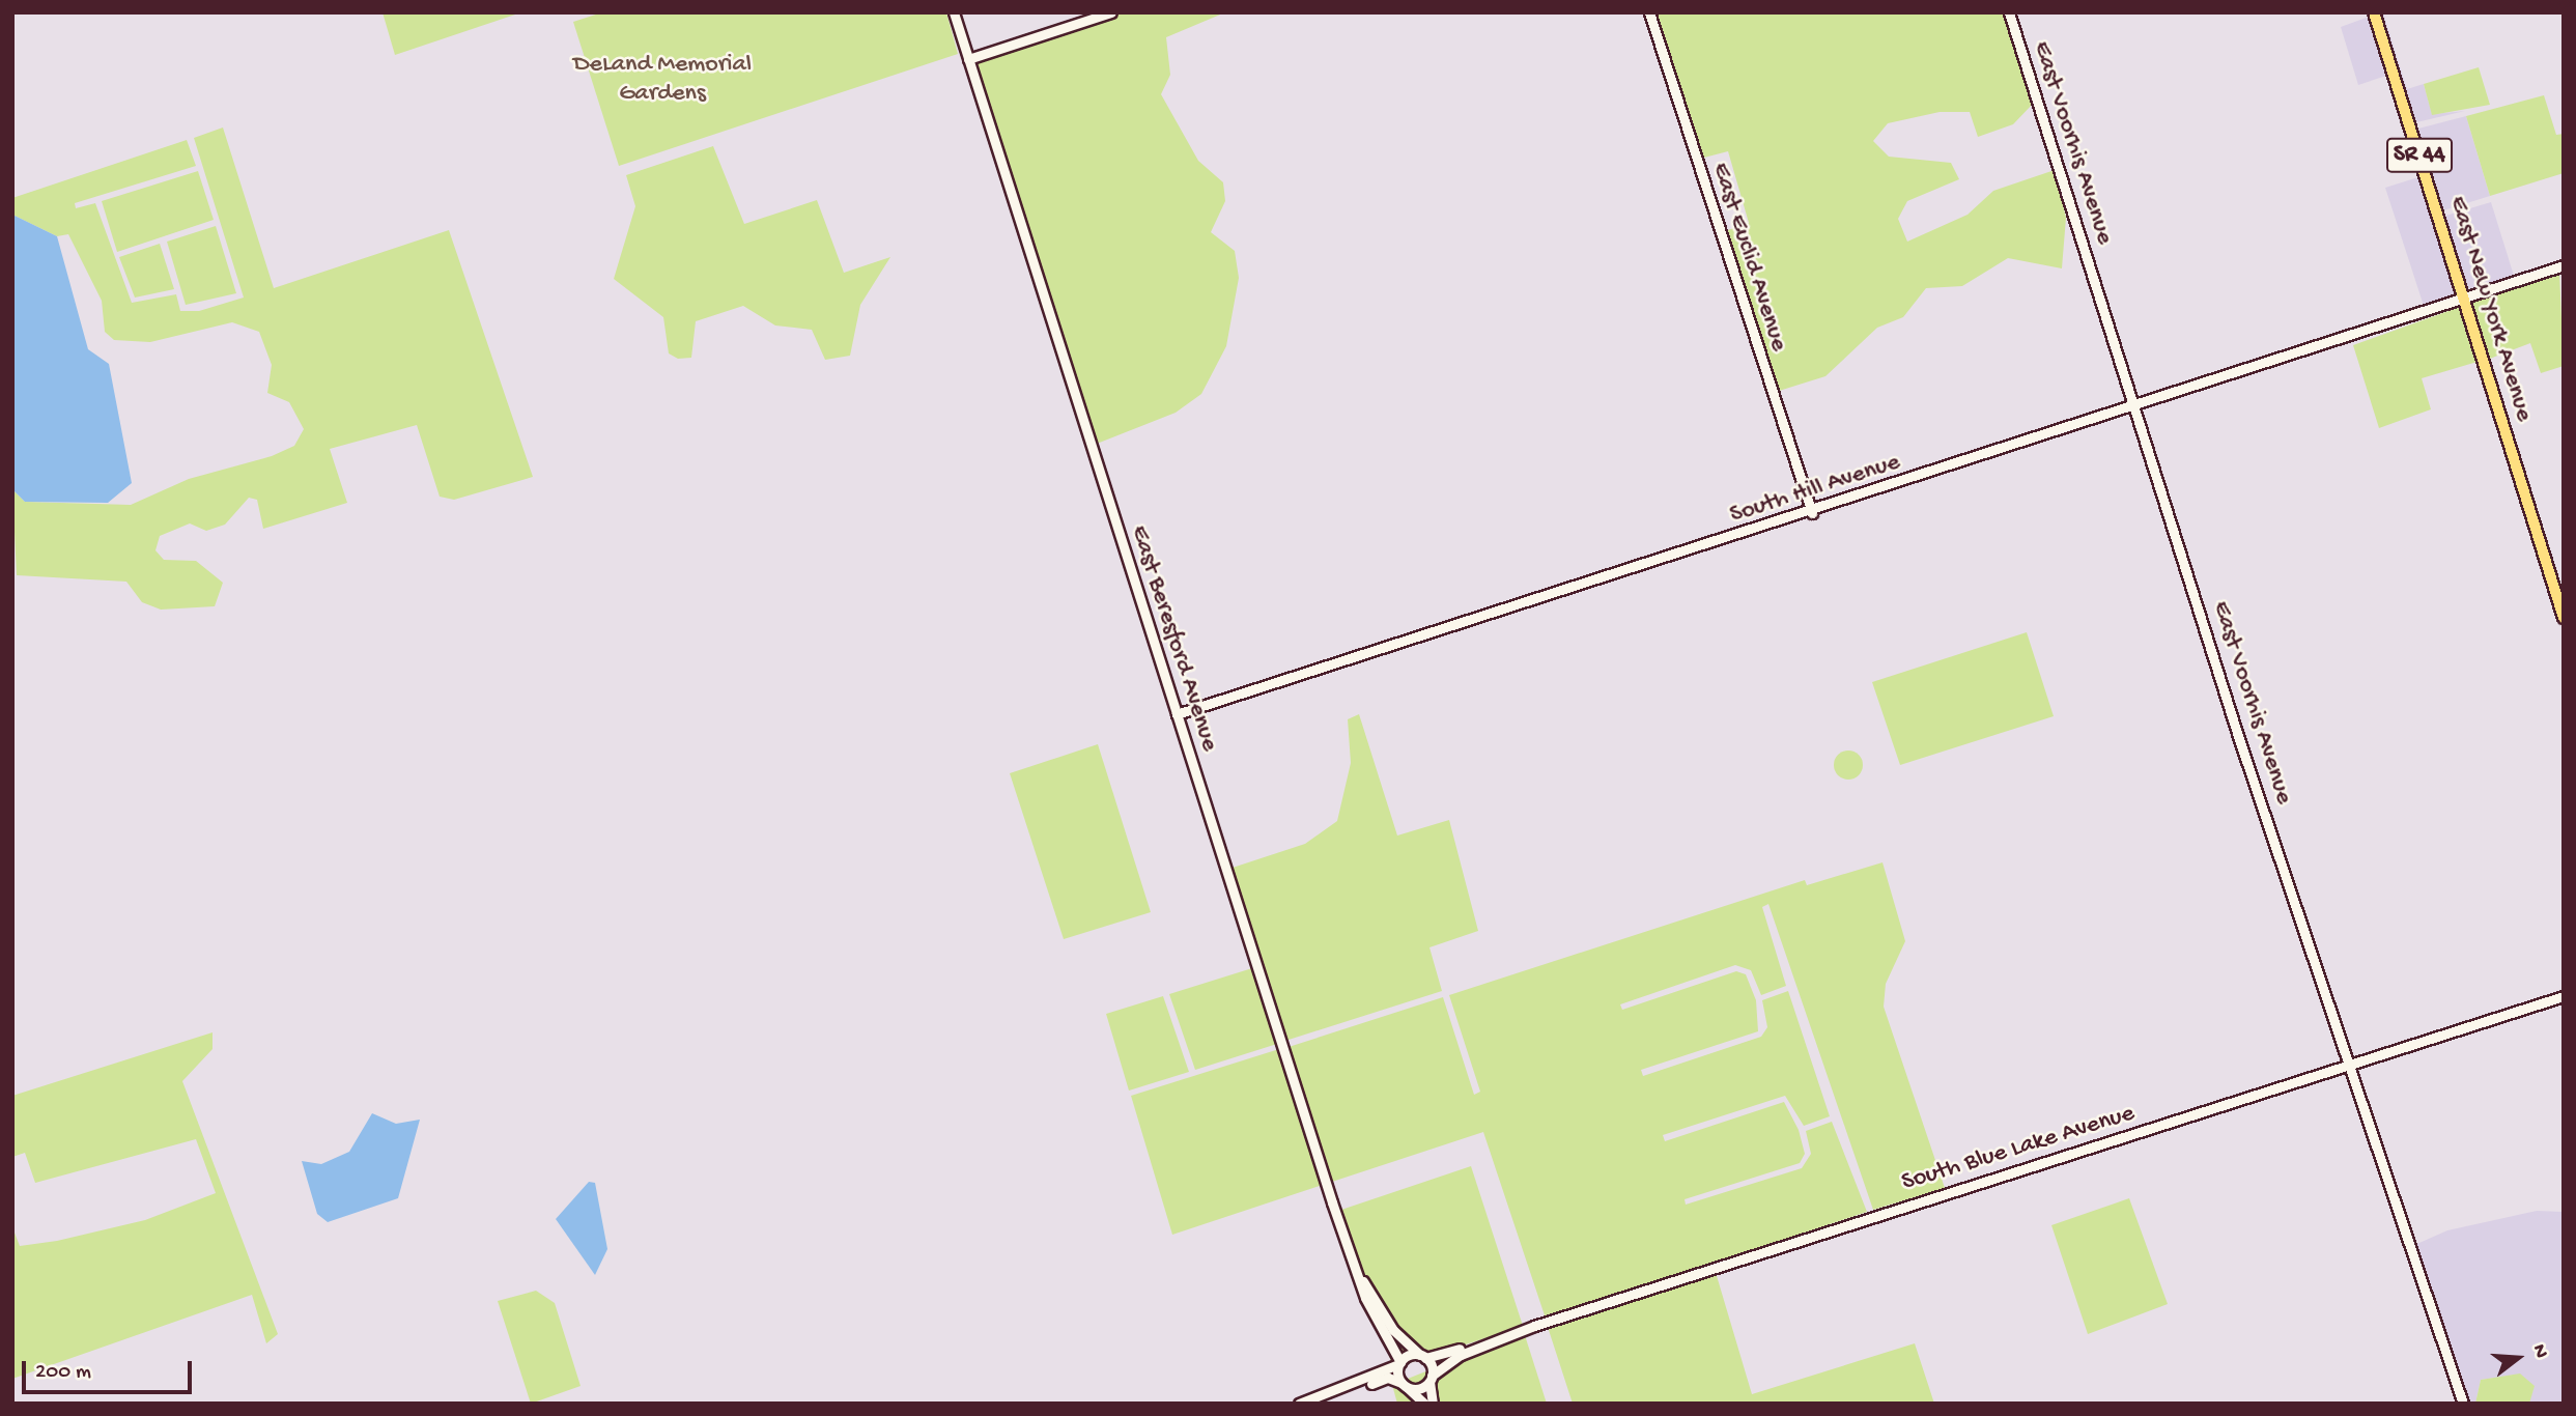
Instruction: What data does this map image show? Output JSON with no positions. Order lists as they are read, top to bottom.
{
  "streets": {
    "main road": ["SR 44", "East New York Avenue"],
    "street": [
      "East Voorhis Avenue",
      "East Euclid Avenue",
      "South Hill Avenue",
      "East Beresford Avenue",
      "South Blue Lake Avenue"
    ]
  },
  "crossings": [
    ["East Voorhis Avenue", "South Hill Avenue"],
    ["East Voorhis Avenue", "South Blue Lake Avenue"],
    ["East Euclid Avenue", "South Hill Avenue"],
    ["East New York Avenue", "South Hill Avenue"],
    ["South Hill Avenue", "East Beresford Avenue"],
    ["East Beresford Avenue", "South Blue Lake Avenue"]
  ],
  "parks": ["DeLand Memorial Gardens"],
  "scale_bar": "200 m",
  "north": "right"
}
